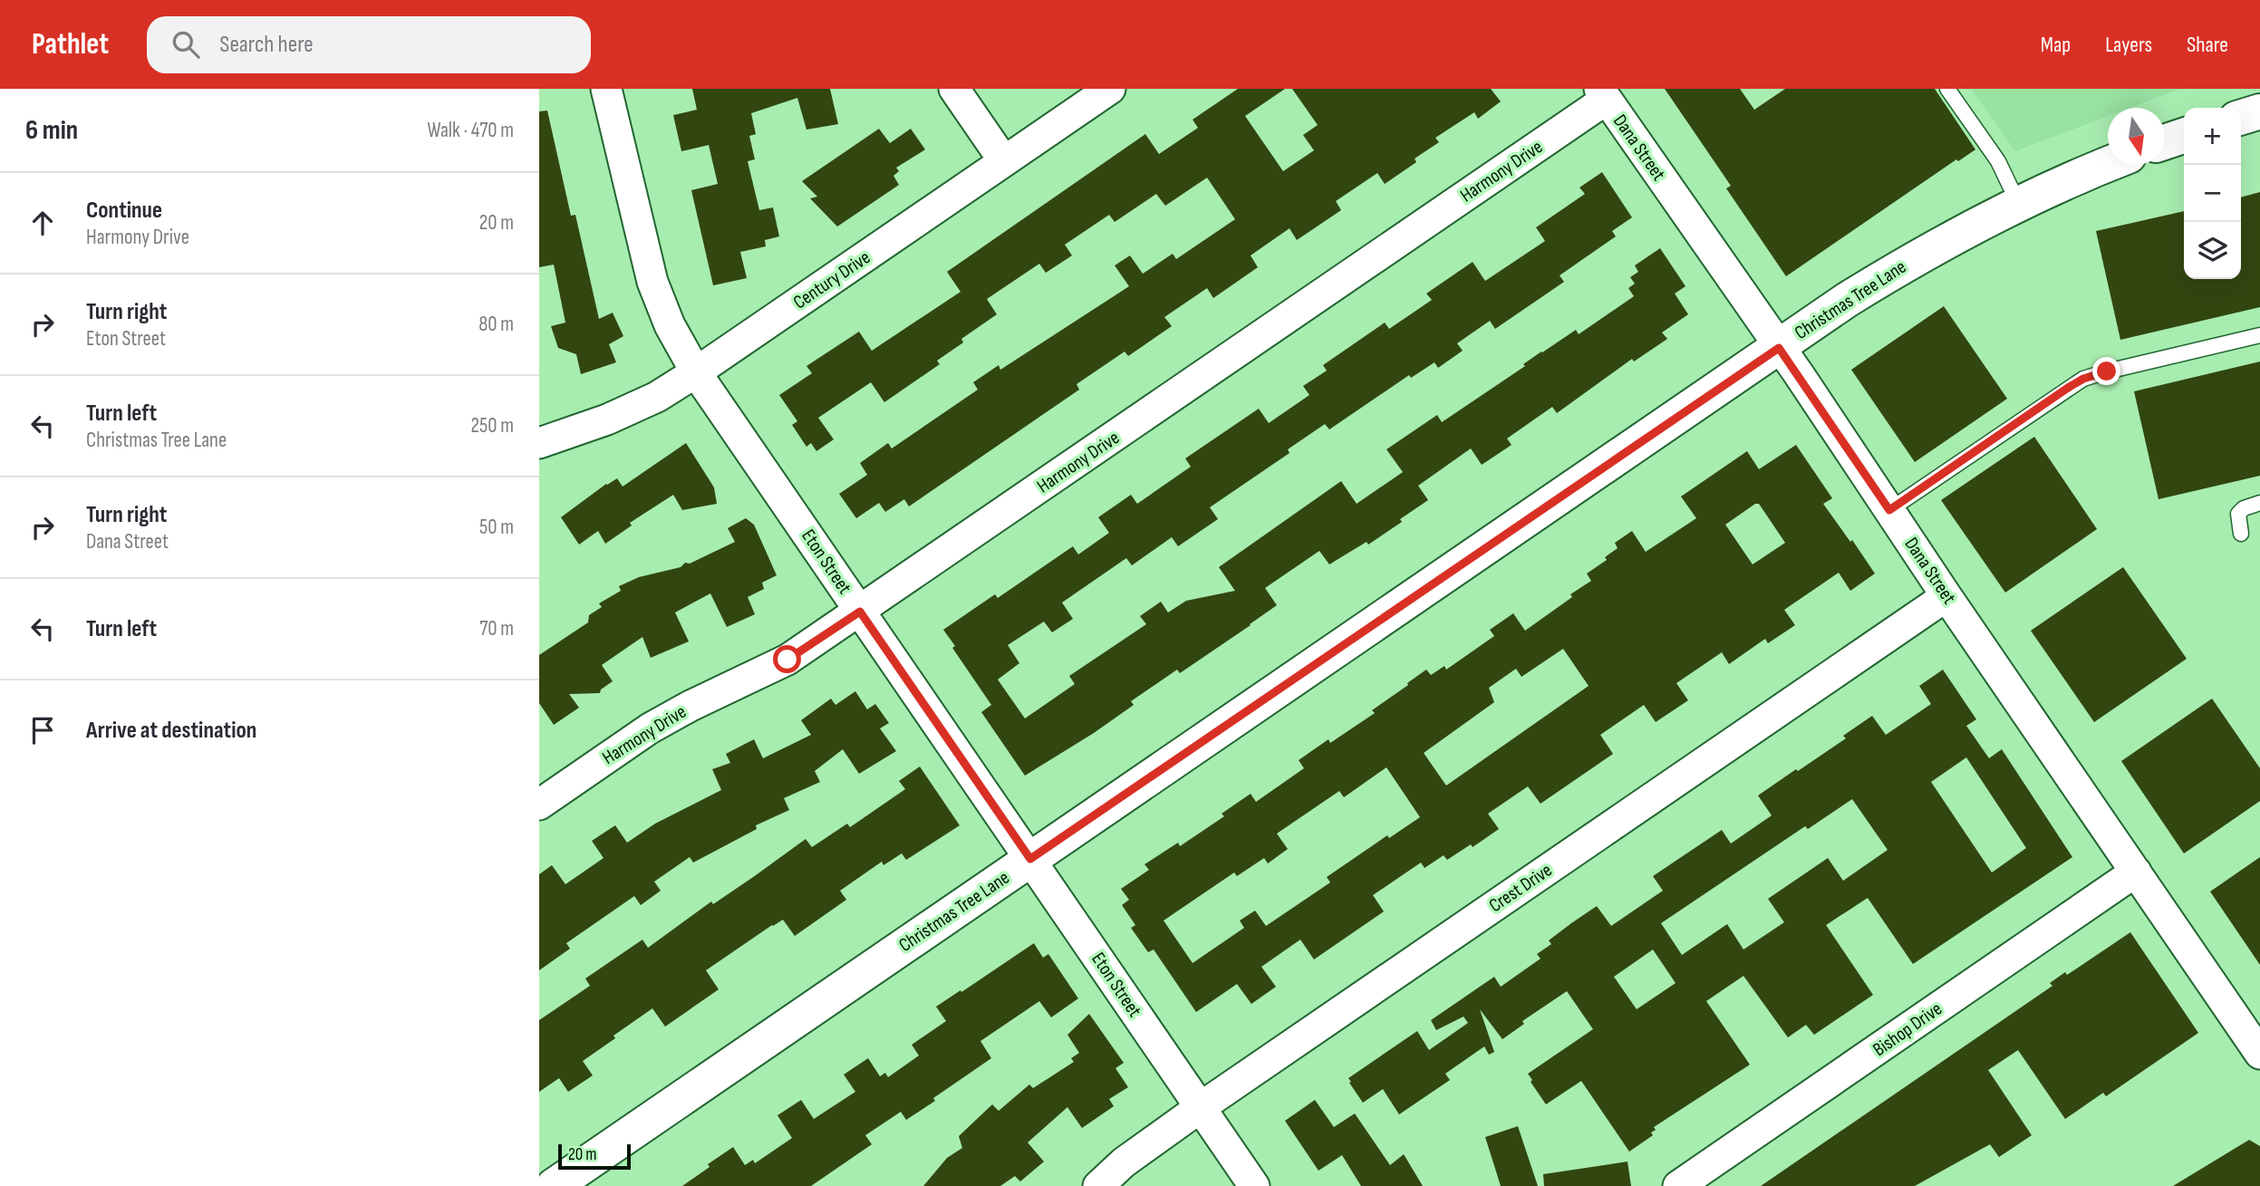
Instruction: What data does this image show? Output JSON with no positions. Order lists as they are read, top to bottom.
{
  "streets": {
    "street": [
      "Dana Street",
      "Harmony Drive",
      "Century Drive",
      "Christmas Tree Lane",
      "Eton Street",
      "Crest Drive",
      "Bishop Drive"
    ]
  },
  "crossings": [
    ["Dana Street", "Harmony Drive"],
    ["Dana Street", "Christmas Tree Lane"],
    ["Dana Street", "Crest Drive"],
    ["Dana Street", "Bishop Drive"],
    ["Harmony Drive", "Eton Street"],
    ["Century Drive", "Eton Street"],
    ["Christmas Tree Lane", "Eton Street"],
    ["Eton Street", "Crest Drive"]
  ],
  "scale_bar": "20 m",
  "north": "bottom",
  "page": {
    "header": "Pathlet",
    "search": "Search here",
    "nav": ["Map", "Layers", "Share"],
    "heading": ["6 min", "Walk · 470 m"],
    "map_buttons": ["+", "−"],
    "list": [
      ["Continue", "Harmony Drive", "20 m"],
      ["Turn right", "Eton Street", "80 m"],
      ["Turn left", "Christmas Tree Lane", "250 m"],
      ["Turn right", "Dana Street", "50 m"],
      ["Turn left", "70 m"],
      "Arrive at destination"
    ],
    "scale": "20 m"
  }
}
